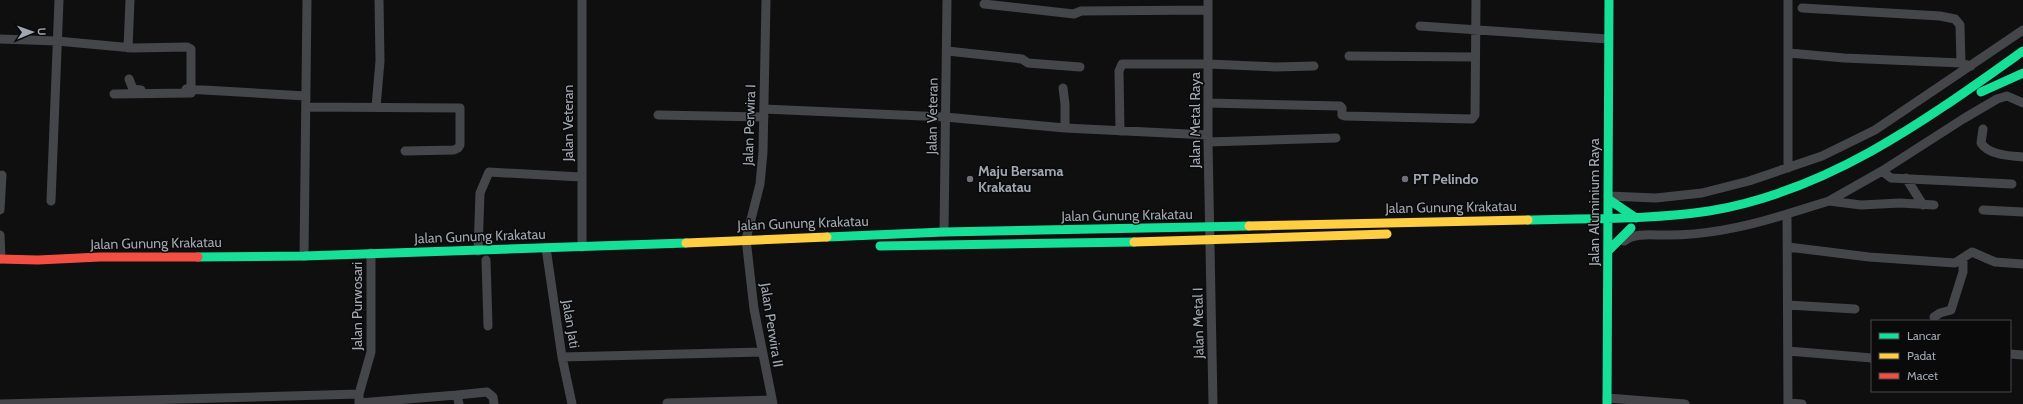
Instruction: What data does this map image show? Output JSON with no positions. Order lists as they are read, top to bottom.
{
  "streets": {
    "main road": ["Jalan Aluminium Raya", "Jalan Gunung Krakatau"],
    "street": [
      "Jalan Veteran",
      "Jalan Metal Raya",
      "Jalan Perwira I",
      "Jalan Purwosari",
      "Jalan Metal I",
      "Jalan Jati",
      "Jalan Perwira II"
    ]
  },
  "crossings": [
    ["Jalan Veteran", "Jalan Gunung Krakatau"],
    ["Jalan Metal Raya", "Jalan Gunung Krakatau"],
    ["Jalan Metal Raya", "Jalan Metal I"],
    ["Jalan Perwira I", "Jalan Gunung Krakatau"],
    ["Jalan Perwira I", "Jalan Perwira II"],
    ["Jalan Aluminium Raya", "Jalan Gunung Krakatau"],
    ["Jalan Gunung Krakatau", "Jalan Purwosari"],
    ["Jalan Gunung Krakatau", "Jalan Metal I"],
    ["Jalan Gunung Krakatau", "Jalan Jati"],
    ["Jalan Gunung Krakatau", "Jalan Perwira II"]
  ],
  "places": ["Maju Bersama Krakatau", "PT Pelindo"],
  "legend": ["Lancar", "Padat", "Macet"],
  "north": "right"
}
